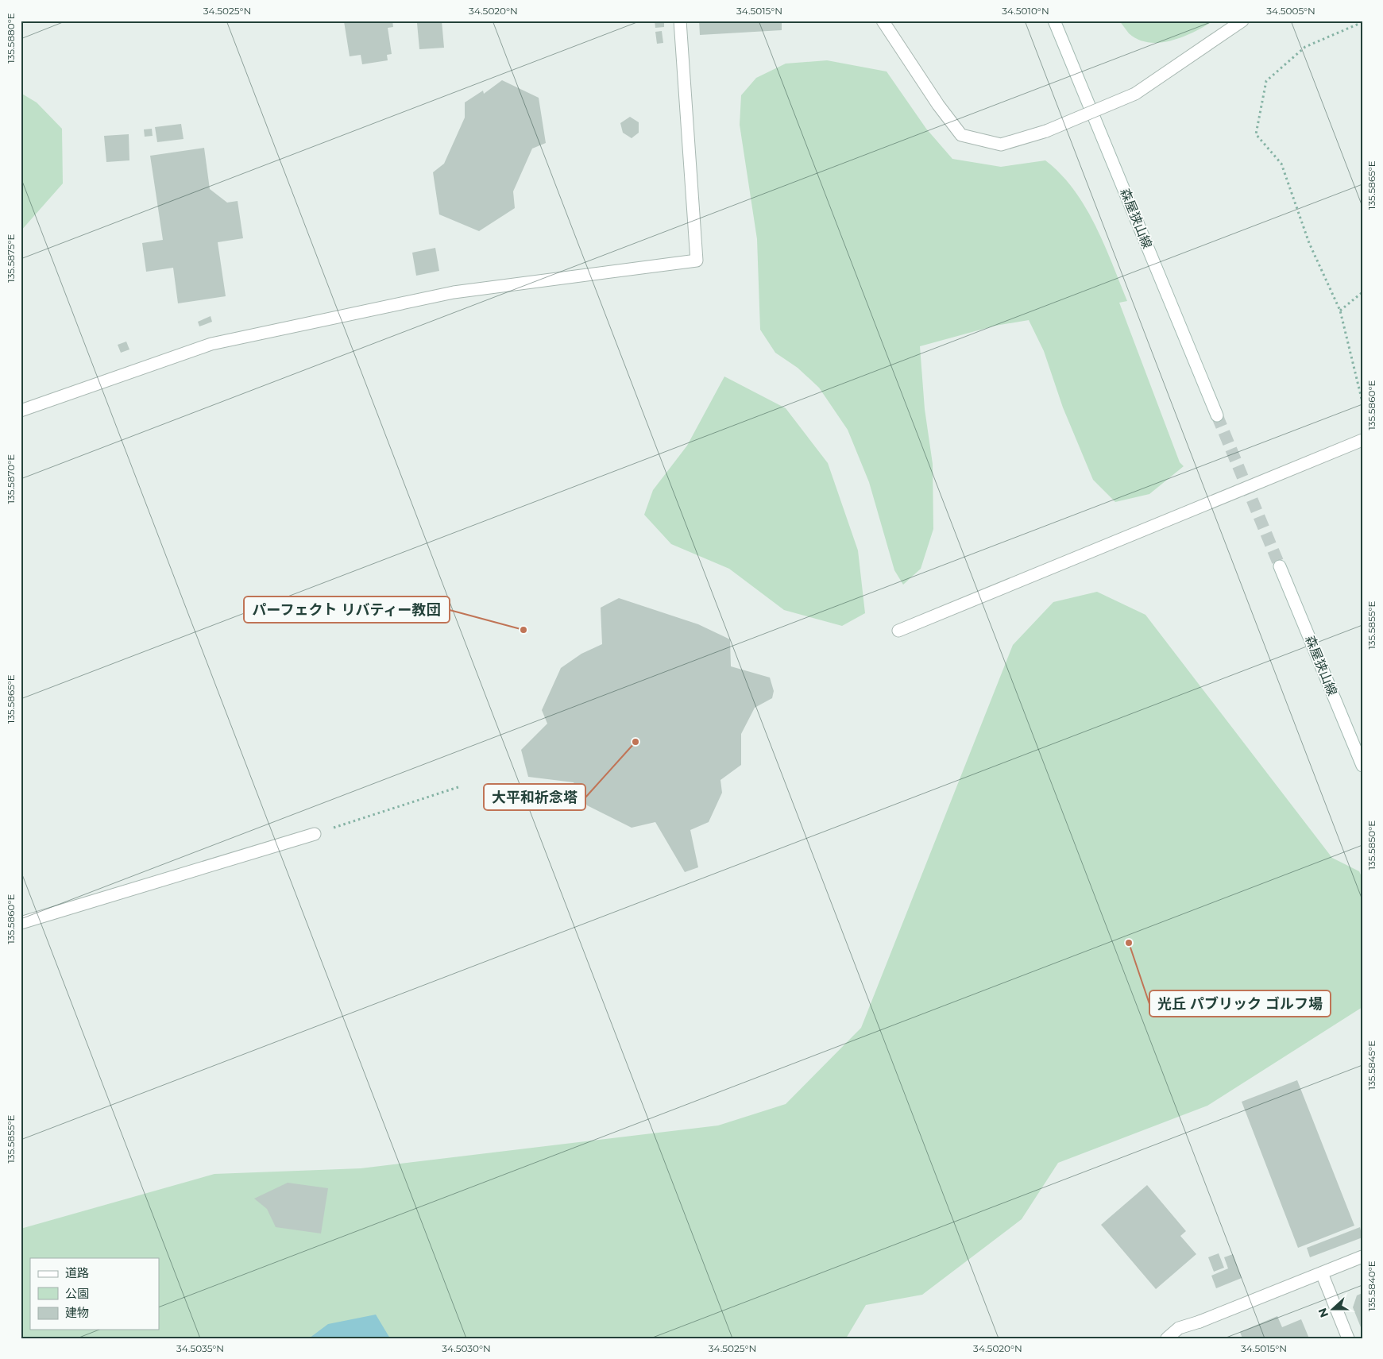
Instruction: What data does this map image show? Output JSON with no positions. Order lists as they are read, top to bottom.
{
  "streets": {
    "main road": ["森屋狭山線"]
  },
  "places": ["パーフェクト リバティー教団", "大平和祈念塔", "光丘 パブリック ゴルフ場"],
  "legend": ["道路", "公園", "建物"],
  "north": "left",
  "coordinates": [
    "34.5025°N",
    "34.5020°N",
    "34.5015°N",
    "34.5010°N",
    "34.5005°N",
    "135.5880°E",
    "135.5865°E",
    "135.5875°E",
    "135.5860°E",
    "135.5870°E",
    "135.5855°E",
    "135.5850°E",
    "135.5845°E",
    "135.5840°E",
    "34.5035°N",
    "34.5030°N"
  ]
}
